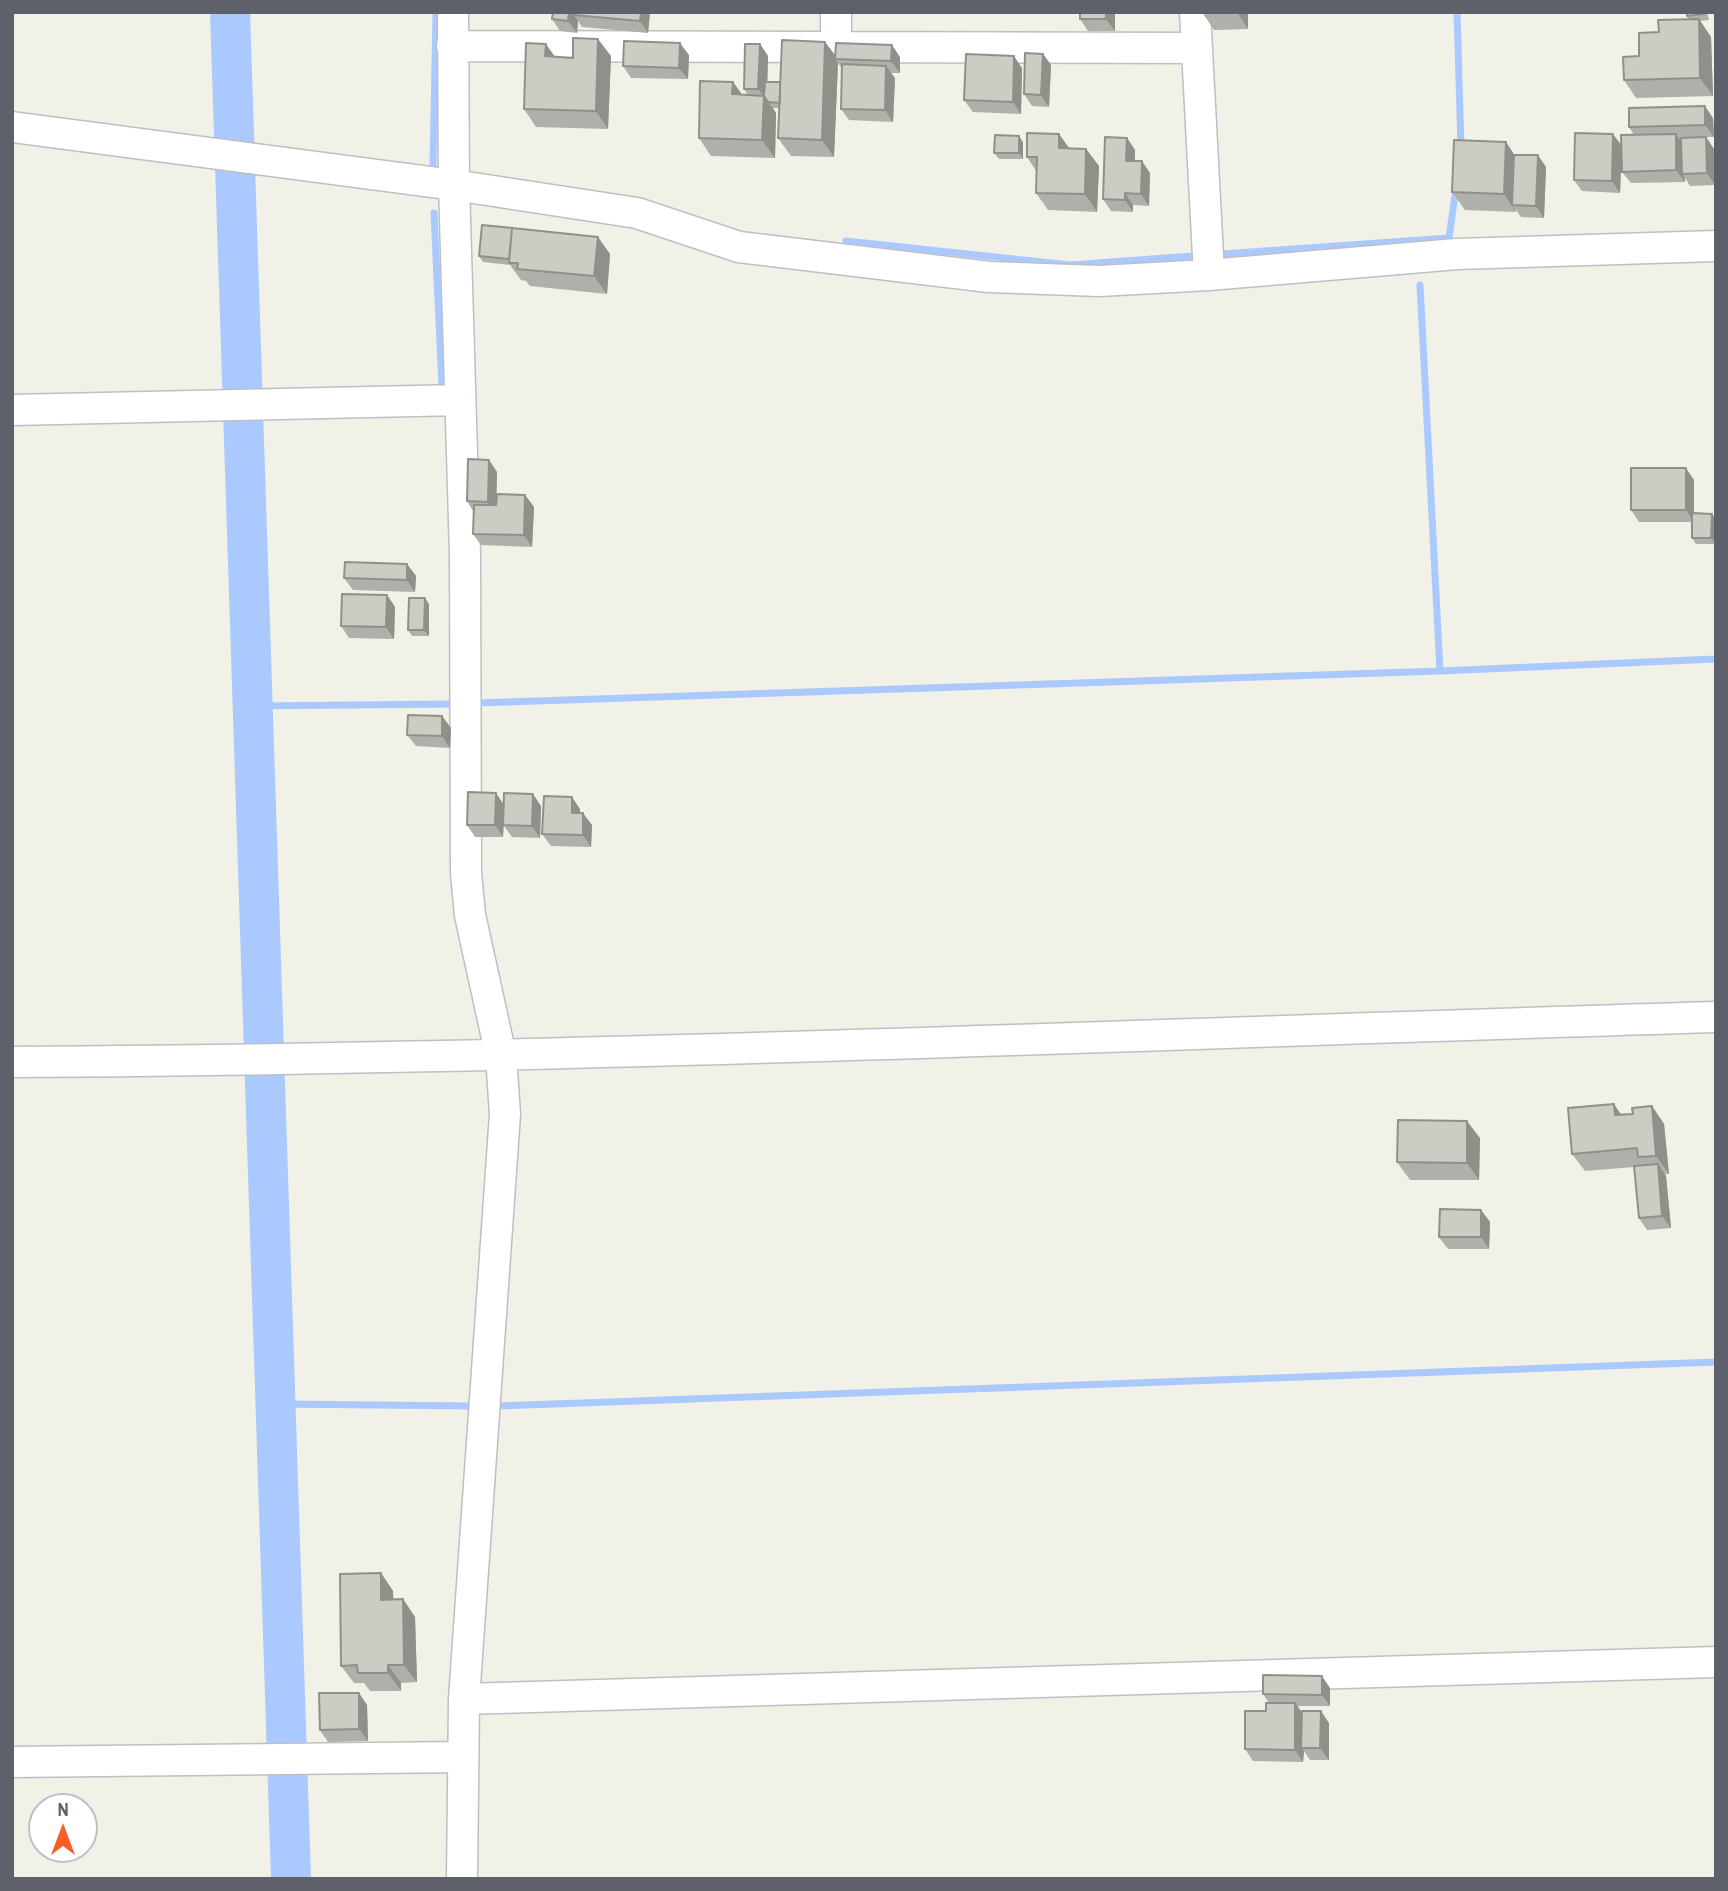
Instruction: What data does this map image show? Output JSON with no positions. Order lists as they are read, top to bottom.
{
  "north": "top"
}
